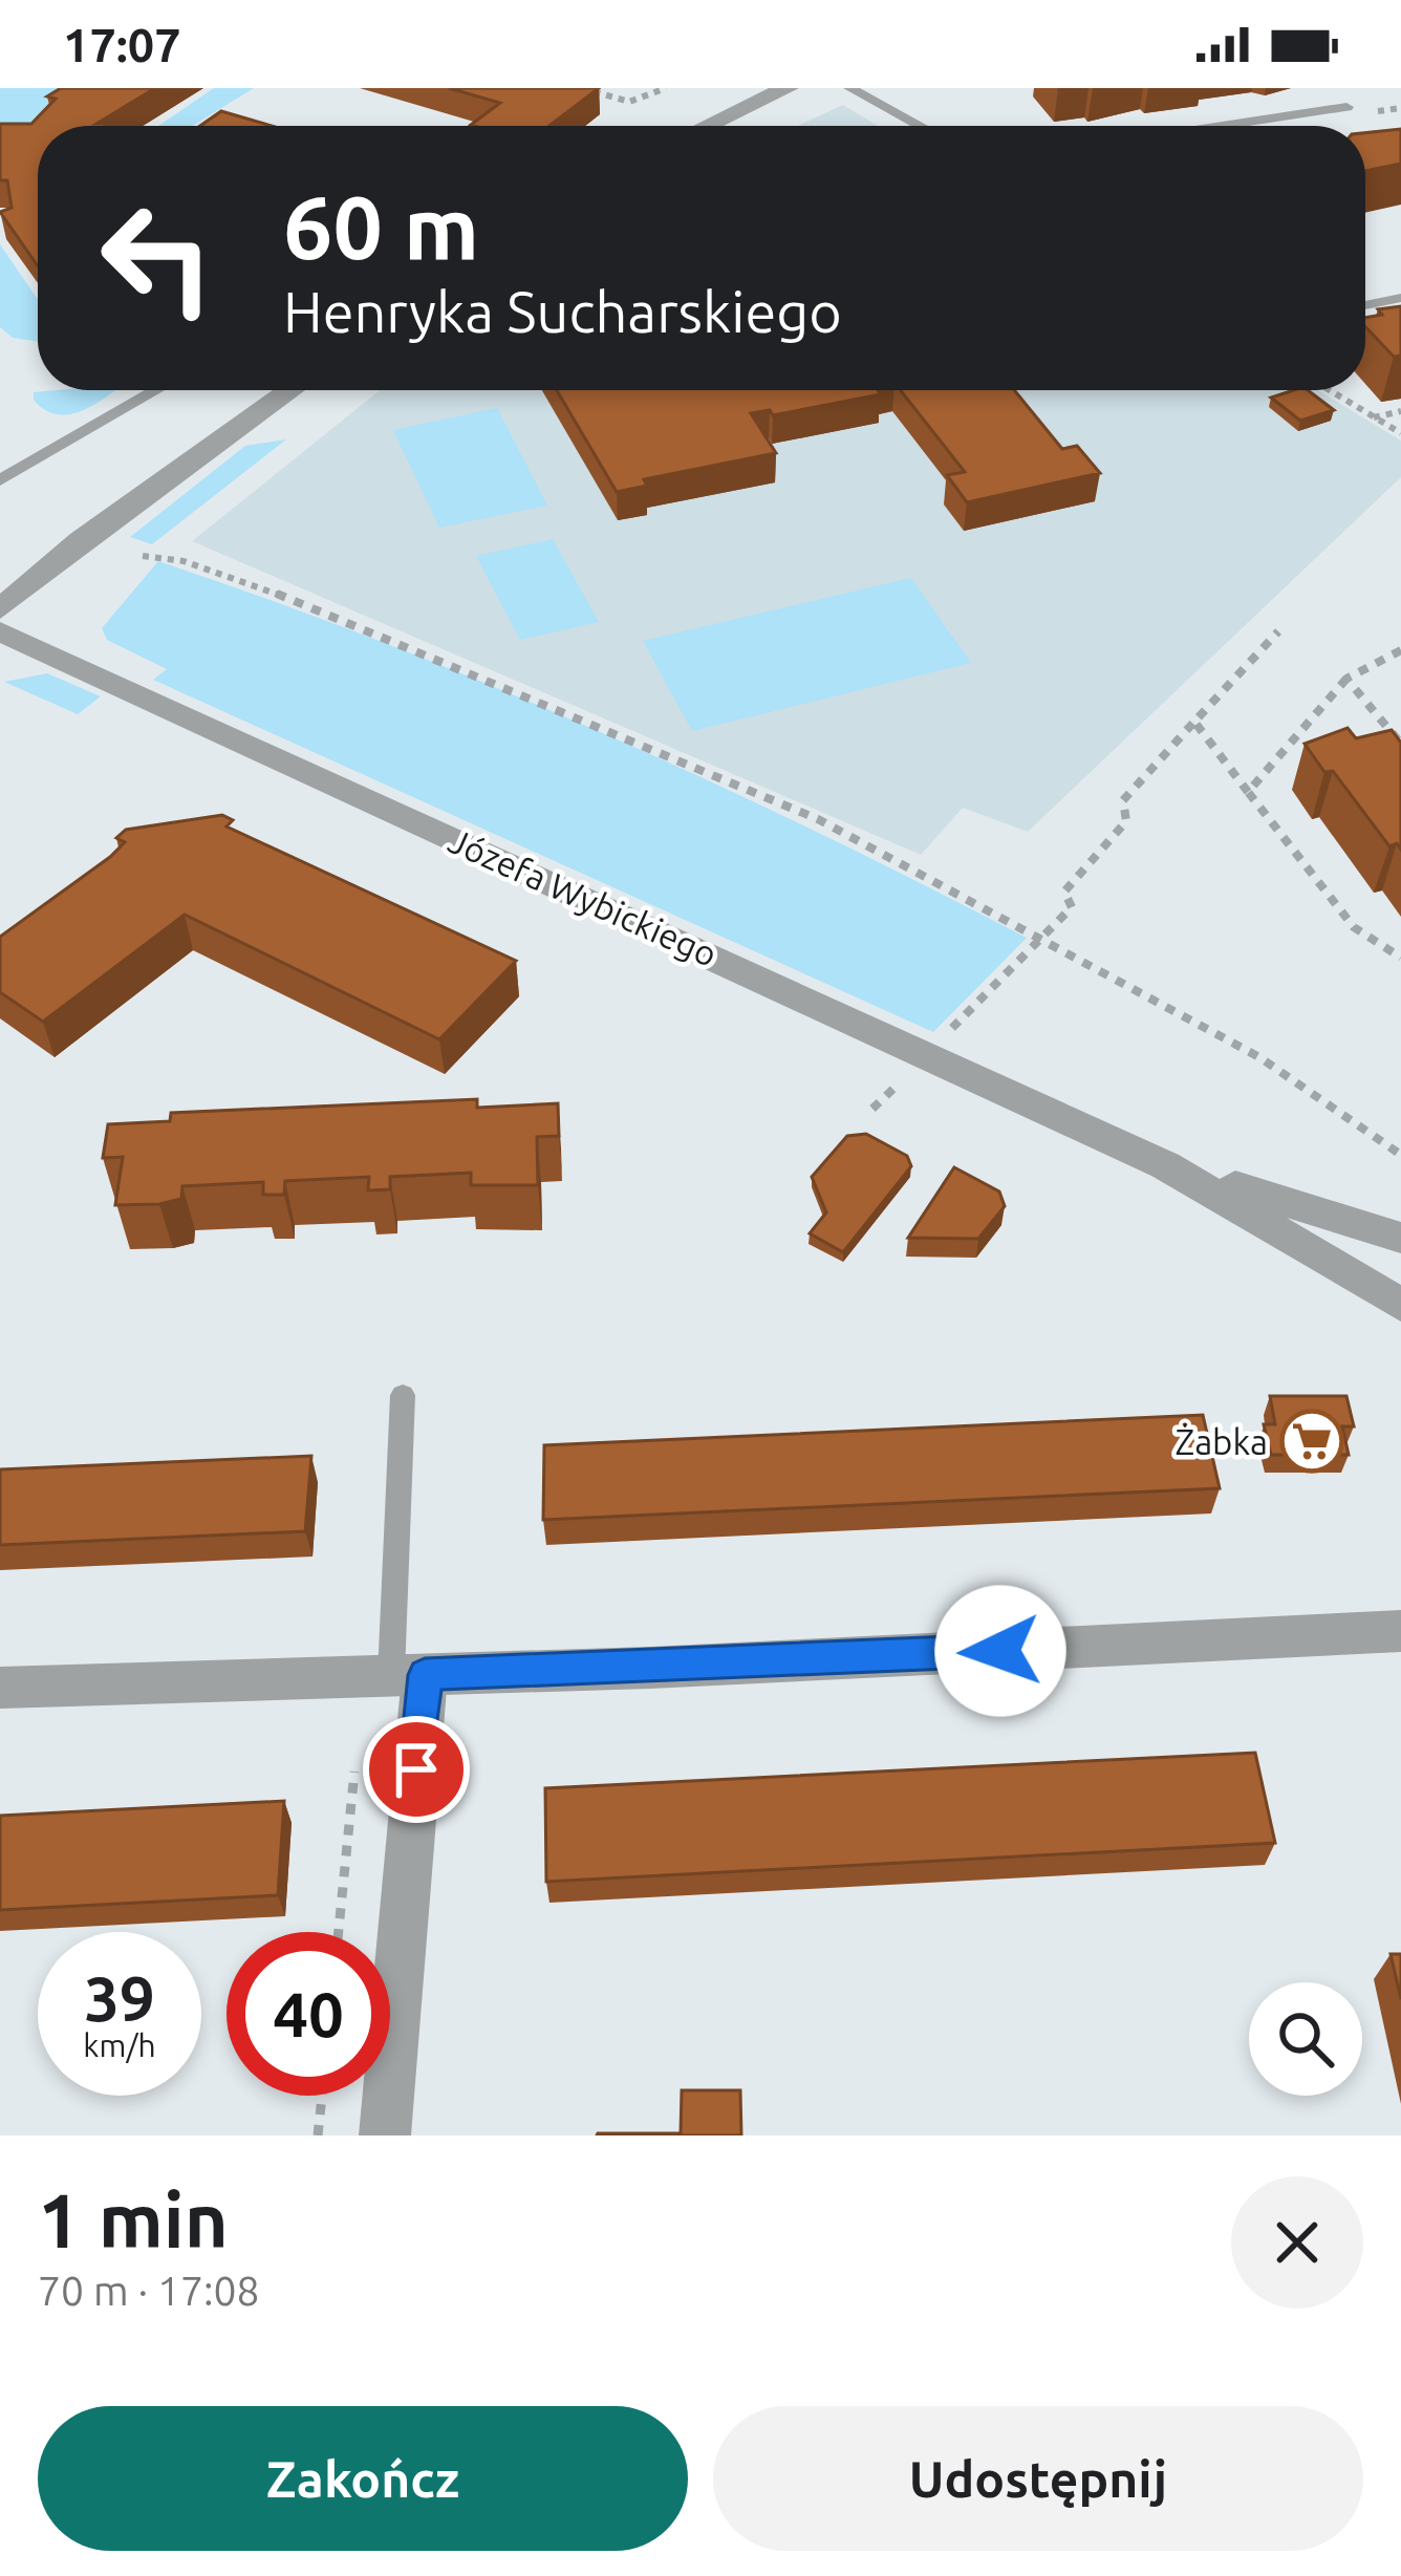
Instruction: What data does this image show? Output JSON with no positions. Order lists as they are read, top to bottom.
{
  "streets": {
    "street": ["Józefa Wybickiego"]
  },
  "places": {
    "supermarket": ["Żabka"]
  },
  "page": {
    "status": "17:07",
    "turn": ["60 m", "Henryka Sucharskiego"],
    "speed": "39 km/h",
    "limit": "40",
    "heading": ["1 min", "70 m · 17:08"],
    "buttons": ["Zakończ", "Udostępnij"]
  }
}
